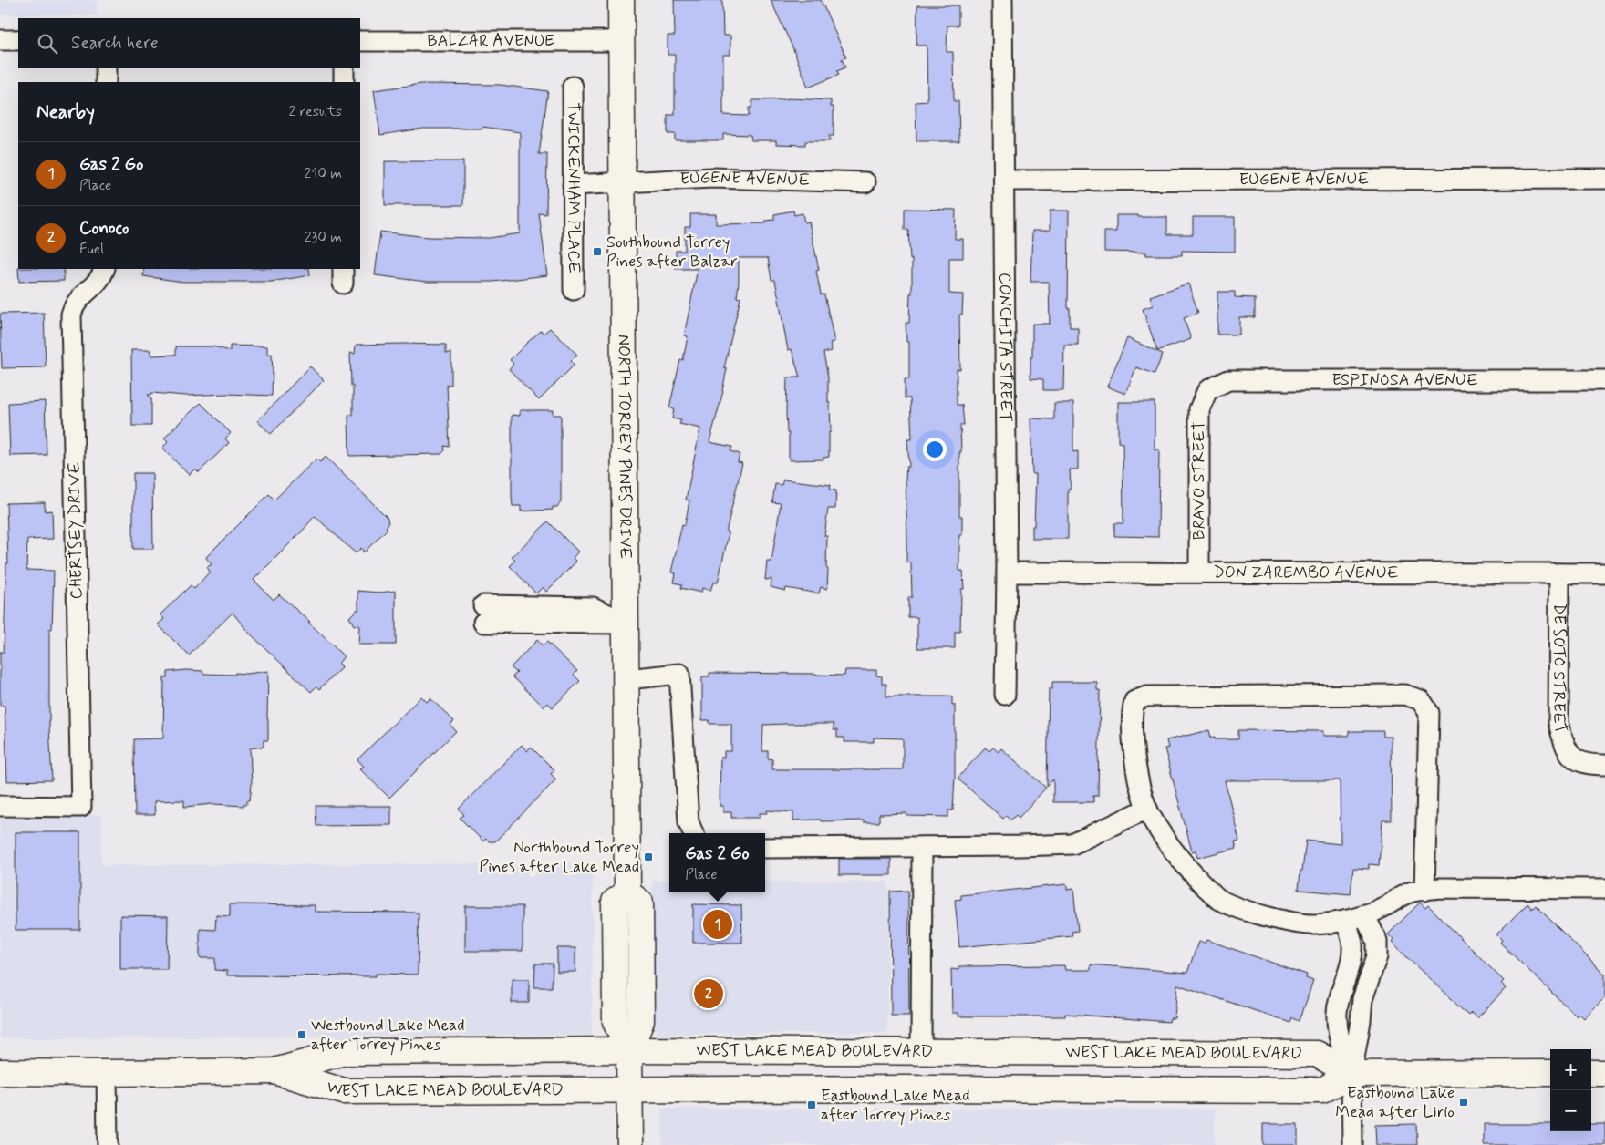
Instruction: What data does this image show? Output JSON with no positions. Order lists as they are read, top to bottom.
{
  "streets": {
    "main road": ["NORTH TORREY PINES DRIVE", "WEST LAKE MEAD BOULEVARD"],
    "street": [
      "BALZAR AVENUE",
      "EUGENE AVENUE",
      "TWICKENHAM PLACE",
      "CONCHITA STREET",
      "ESPINOSA AVENUE",
      "BRAVO STREET",
      "CHERTSEY DRIVE",
      "DON ZAREMBO AVENUE",
      "DE SOTO STREET"
    ]
  },
  "crossings": [
    ["BALZAR AVENUE", "NORTH TORREY PINES DRIVE"],
    ["EUGENE AVENUE", "TWICKENHAM PLACE"],
    ["EUGENE AVENUE", "CONCHITA STREET"],
    ["EUGENE AVENUE", "NORTH TORREY PINES DRIVE"],
    ["CONCHITA STREET", "DON ZAREMBO AVENUE"],
    ["ESPINOSA AVENUE", "BRAVO STREET"],
    ["NORTH TORREY PINES DRIVE", "WEST LAKE MEAD BOULEVARD"],
    ["BRAVO STREET", "DON ZAREMBO AVENUE"],
    ["DON ZAREMBO AVENUE", "DE SOTO STREET"]
  ],
  "places": {
    "transit": [
      "Southbound Torrey Pines after Balzar",
      "Northbound Torrey Pines after Lake Mead",
      "Westbound Lake Mead after Torrey Pines",
      "Eastbound Lake Mead after Lirio",
      "Eastbound Lake Mead after Torrey Pines"
    ]
  },
  "page": {
    "search": "Search here",
    "heading": ["Nearby", "2 results"],
    "list": [
      {
        "mark": "1",
        "name": "Gas 2 Go",
        "note": "Place",
        "value": "210 m"
      },
      {
        "mark": "2",
        "name": "Conoco",
        "note": "Fuel",
        "value": "230 m"
      }
    ],
    "popup": ["Gas 2 Go", "Place"],
    "pins": ["1", "2"],
    "map_buttons": ["+", "−"]
  }
}
